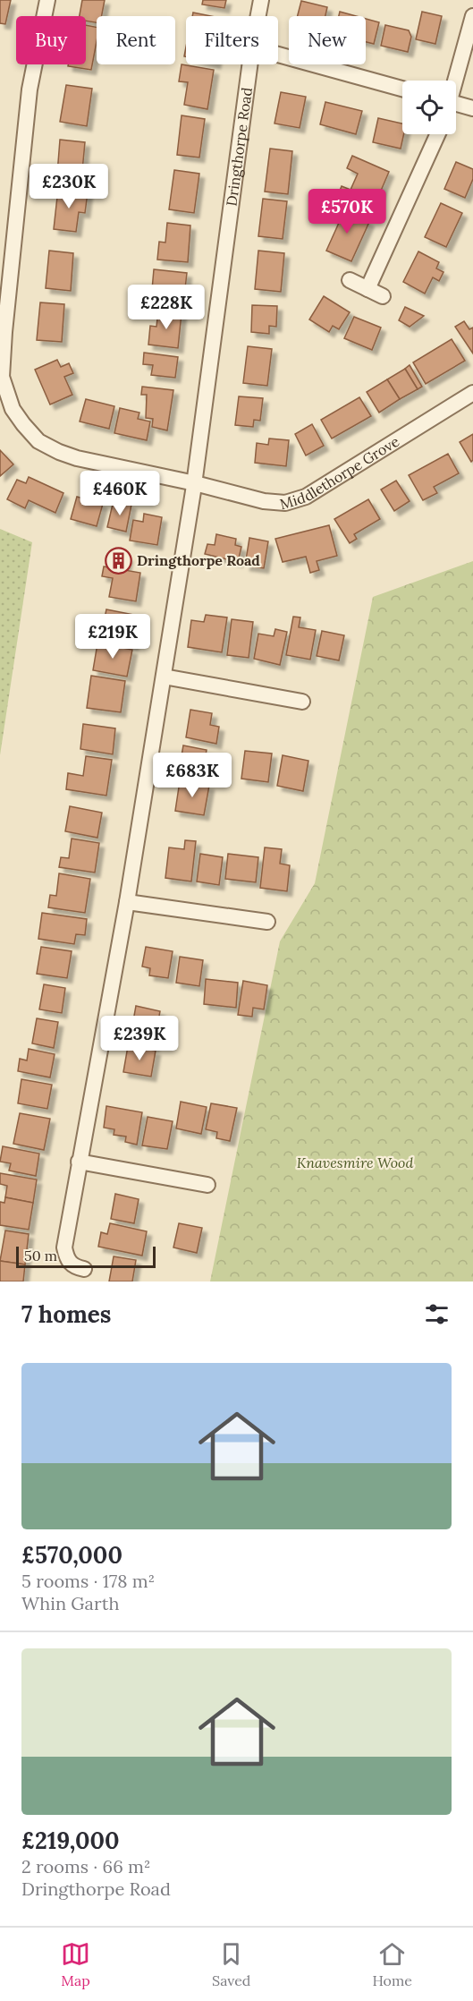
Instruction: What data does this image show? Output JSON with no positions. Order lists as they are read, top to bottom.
{
  "streets": {
    "street": ["Dringthorpe Road", "Middlethorpe Grove"]
  },
  "crossings": [
    ["Dringthorpe Road", "Middlethorpe Grove"]
  ],
  "parks": ["Knavesmire Wood"],
  "places": {
    "building": ["Dringthorpe Road"]
  },
  "scale_bar": "50 m",
  "page": {
    "chip": [
      "Buy",
      "Rent",
      "Filters",
      "New"
    ],
    "price": [
      "£230K",
      "£570K",
      "£228K",
      "£460K",
      "£219K",
      "£683K",
      "£239K"
    ],
    "scale": "50 m",
    "heading": "7 homes",
    "list": [
      {
        "name": "£570,000",
        "note": "5 rooms · 178 m² · Whin Garth"
      },
      {
        "name": "£219,000",
        "note": "2 rooms · 66 m² · Dringthorpe Road"
      }
    ],
    "tabs": ["Map", "Saved", "Home"]
  }
}
